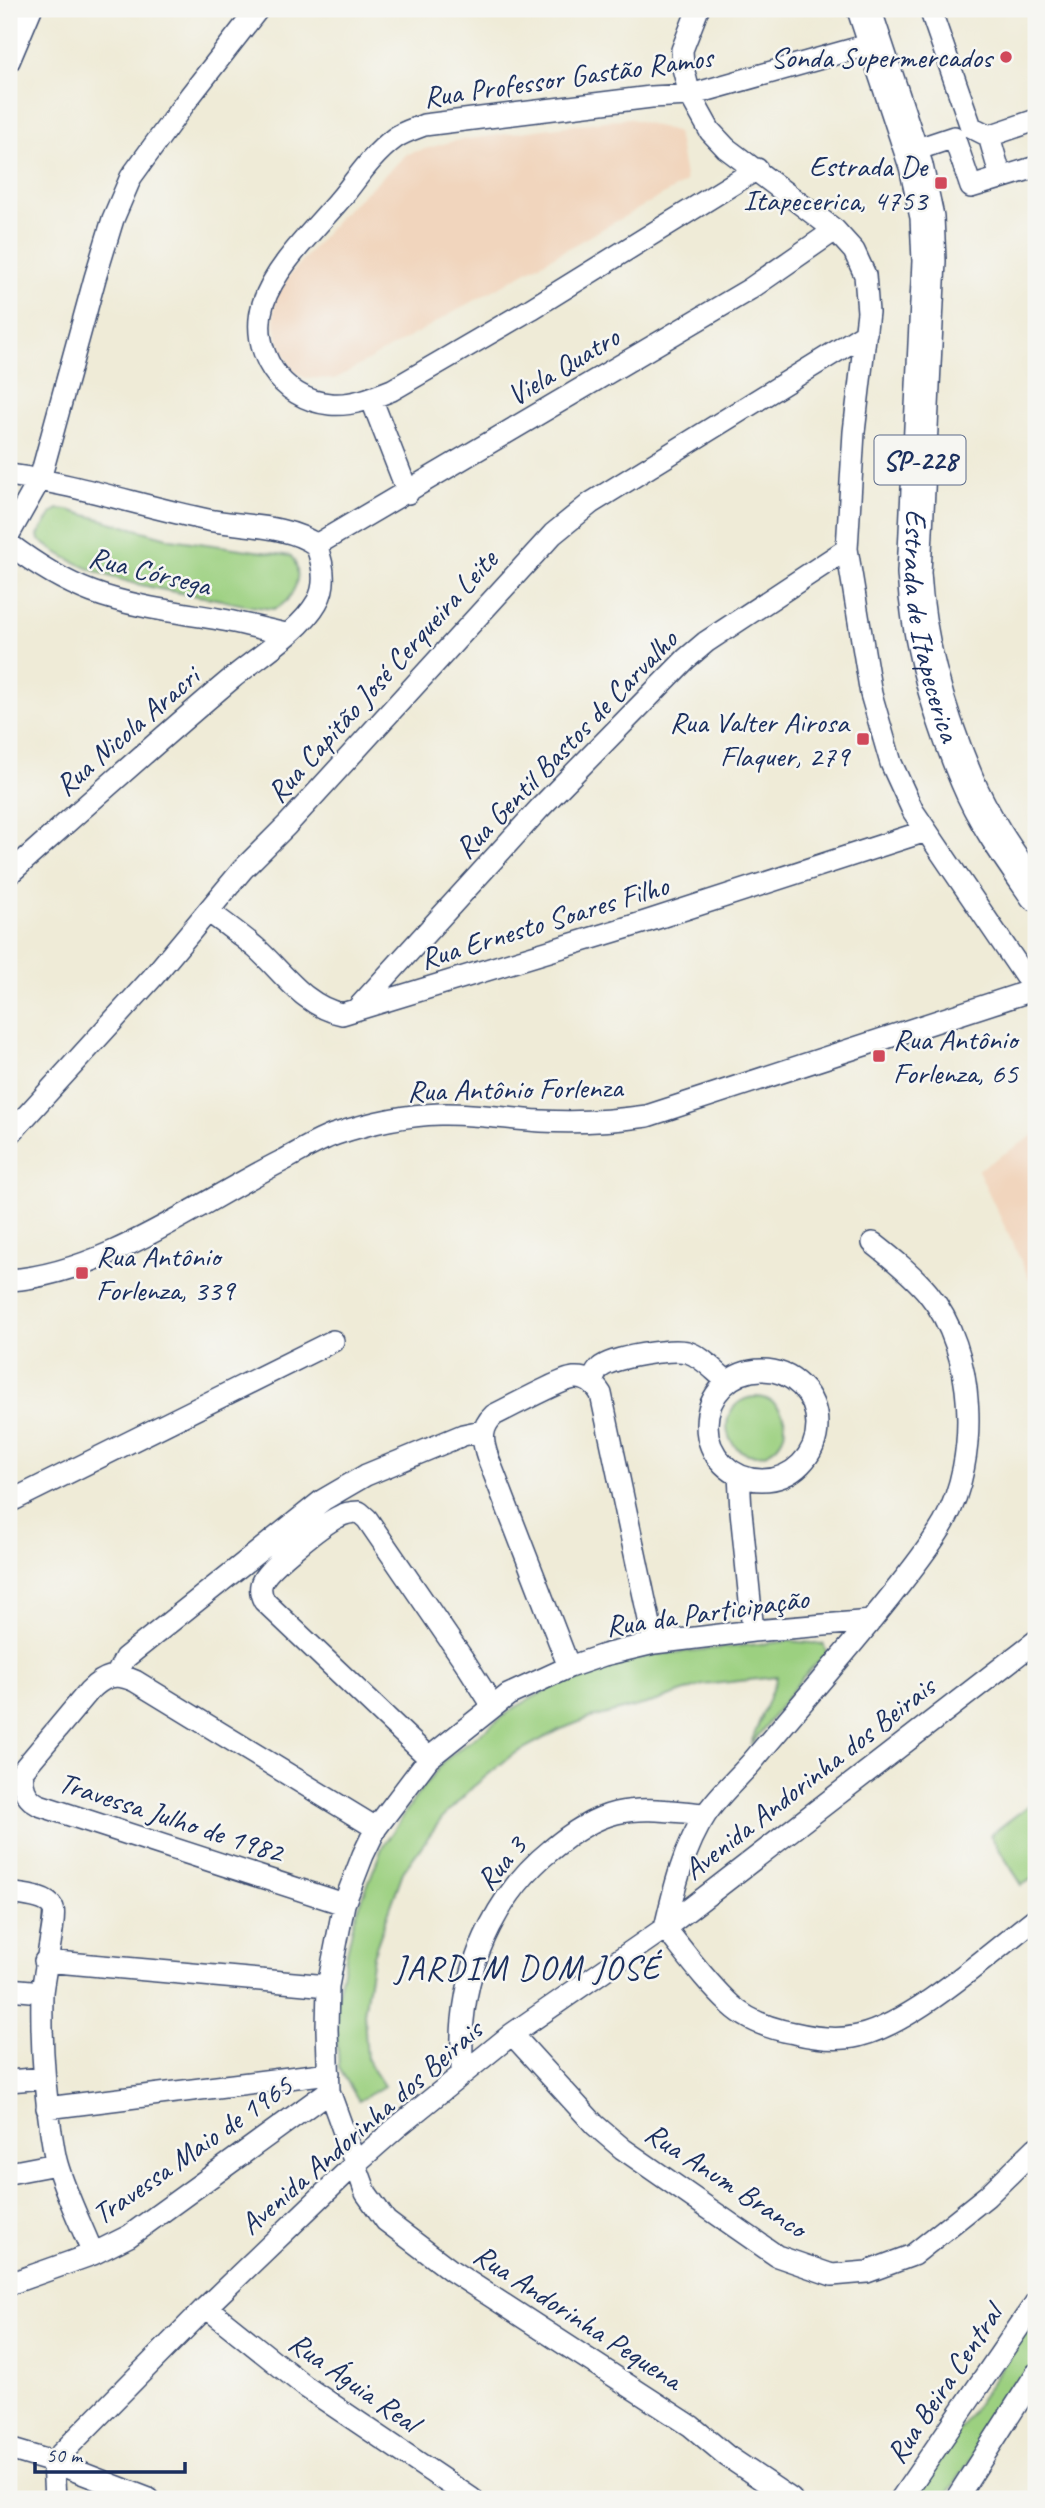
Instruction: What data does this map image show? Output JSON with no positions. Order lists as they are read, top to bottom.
{
  "streets": {
    "main road": ["SP-228", "Estrada de Itapecerica"],
    "street": [
      "Rua Professor Gastão Ramos",
      "Viela Quatro",
      "Rua Córsega",
      "Rua Capitão José Cerqueira Leite",
      "Rua Nicola Aracri",
      "Rua Gentil Bastos de Carvalho",
      "Rua Ernesto Soares Filho",
      "Rua Antônio Forlenza",
      "Rua da Participação",
      "Avenida Andorinha dos Beirais",
      "Travessa Julho de 1982",
      "Rua 3",
      "Travessa Maio de 1965",
      "Rua Anum Branco",
      "Rua Andorinha Pequena",
      "Rua Águia Real",
      "Rua Beira Central"
    ]
  },
  "crossings": [
    ["Rua Professor Gastão Ramos", "Estrada de Itapecerica"],
    ["Viela Quatro", "Rua Nicola Aracri"],
    ["Rua Córsega", "Rua Nicola Aracri"],
    ["Rua Capitão José Cerqueira Leite", "Rua Ernesto Soares Filho"],
    ["Rua Gentil Bastos de Carvalho", "Rua Ernesto Soares Filho"],
    ["Rua da Participação", "Avenida Andorinha dos Beirais"],
    ["Rua da Participação", "Travessa Julho de 1982"],
    ["Rua da Participação", "Travessa Maio de 1965"],
    ["Rua da Participação", "Rua Andorinha Pequena"],
    ["Avenida Andorinha dos Beirais", "Rua 3"],
    ["Avenida Andorinha dos Beirais", "Rua Anum Branco"],
    ["Avenida Andorinha dos Beirais", "Rua Andorinha Pequena"],
    ["Avenida Andorinha dos Beirais", "Rua Águia Real"]
  ],
  "districts": ["JARDIM DOM JOSÉ"],
  "places": {
    "other": ["Sonda Supermercados"],
    "transit": [
      "Estrada De Itapecerica, 4753",
      "Rua Valter Airosa Flaquer, 279",
      "Rua Antônio Forlenza, 65",
      "Rua Antônio Forlenza, 339"
    ]
  },
  "scale_bar": "50 m"
}
